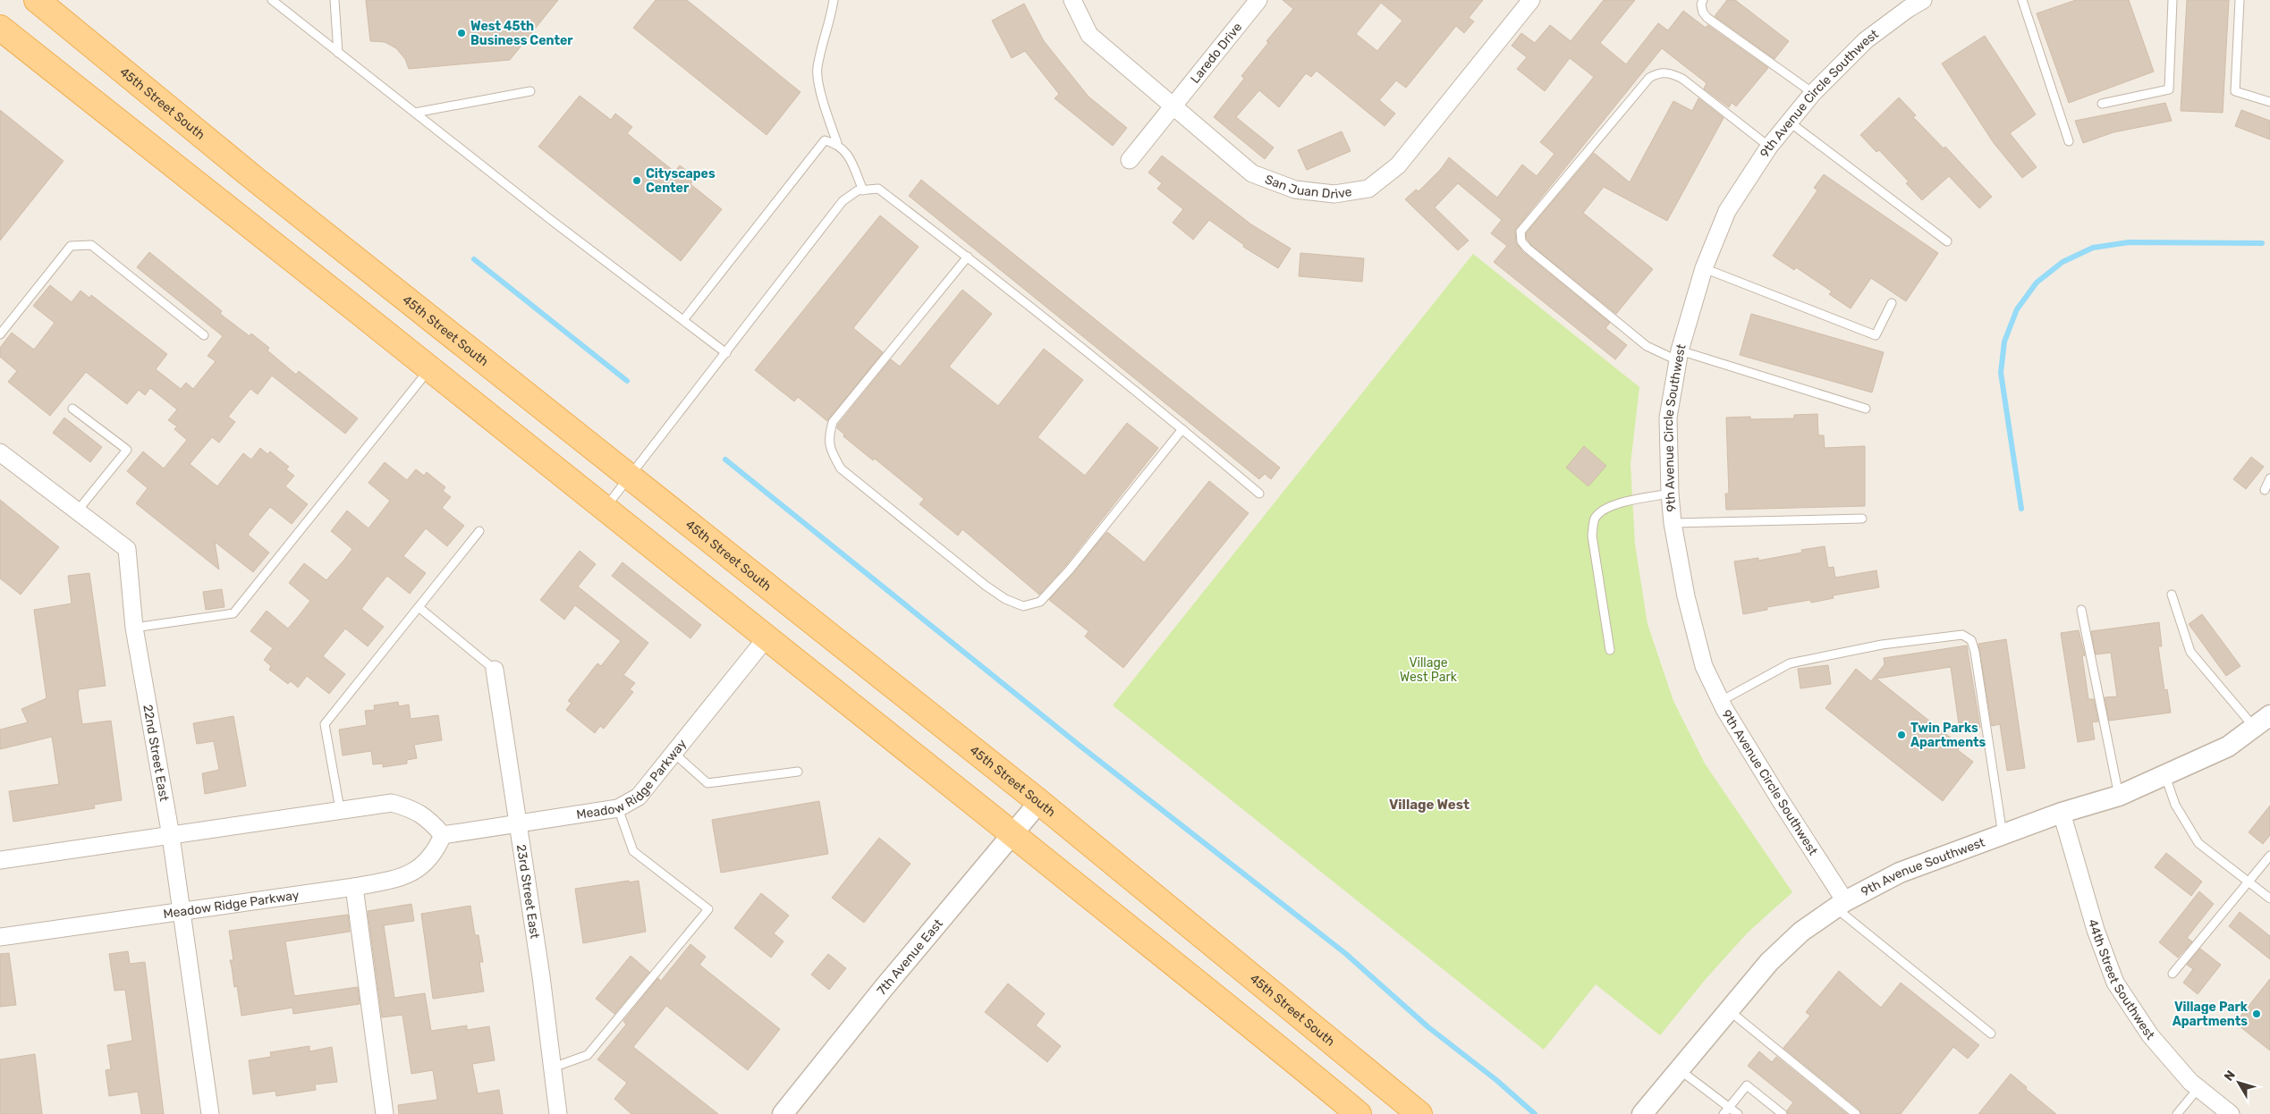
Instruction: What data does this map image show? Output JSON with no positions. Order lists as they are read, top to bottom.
{
  "streets": {
    "main road": ["45th Street South"],
    "street": [
      "Laredo Drive",
      "9th Avenue Circle Southwest",
      "San Juan Drive",
      "22nd Street East",
      "Meadow Ridge Parkway",
      "9th Avenue Southwest",
      "23rd Street East",
      "7th Avenue East",
      "44th Street Southwest"
    ]
  },
  "crossings": [
    ["Laredo Drive", "San Juan Drive"],
    ["9th Avenue Circle Southwest", "9th Avenue Southwest"],
    ["45th Street South", "7th Avenue East"],
    ["22nd Street East", "Meadow Ridge Parkway"],
    ["Meadow Ridge Parkway", "23rd Street East"],
    ["9th Avenue Southwest", "44th Street Southwest"]
  ],
  "districts": ["Village West"],
  "parks": ["Village West Park"],
  "places": [
    "West 45th Business Center",
    "Cityscapes Center",
    "Twin Parks Apartments",
    "Village Park Apartments"
  ],
  "north": "top left"
}
